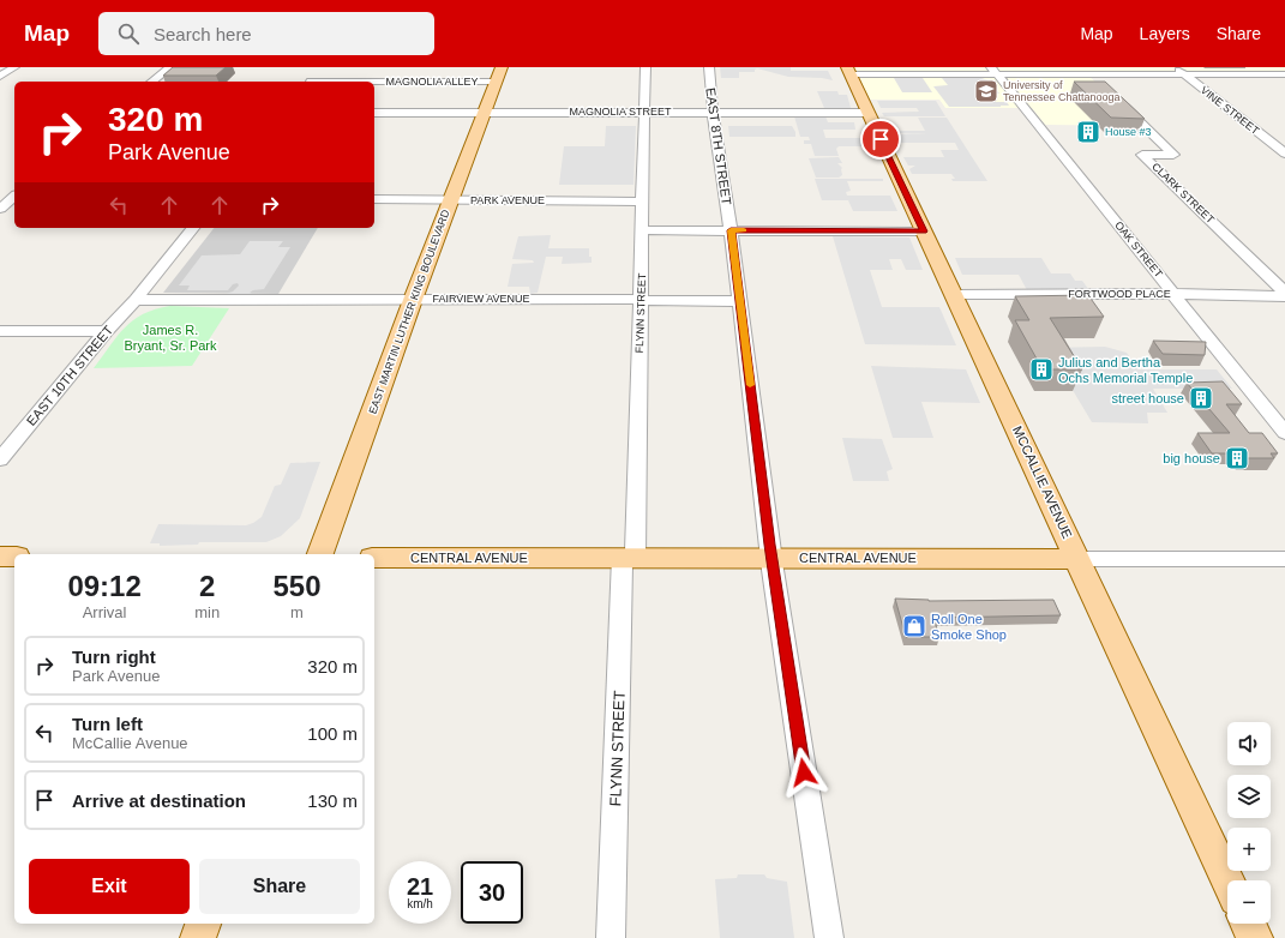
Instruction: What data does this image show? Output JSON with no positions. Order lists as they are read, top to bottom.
{
  "streets": {
    "main road": ["EAST MARTIN LUTHER KING BOULEVARD", "MCCALLIE AVENUE", "CENTRAL AVENUE"],
    "street": [
      "MAGNOLIA ALLEY",
      "VINE STREET",
      "MAGNOLIA STREET",
      "EAST 8TH STREET",
      "CLARK STREET",
      "PARK AVENUE",
      "OAK STREET",
      "FORTWOOD PLACE",
      "FAIRVIEW AVENUE",
      "FLYNN STREET",
      "EAST 10TH STREET"
    ]
  },
  "crossings": [
    ["MAGNOLIA ALLEY", "EAST MARTIN LUTHER KING BOULEVARD"],
    ["MAGNOLIA STREET", "EAST 8TH STREET"],
    ["MAGNOLIA STREET", "EAST MARTIN LUTHER KING BOULEVARD"],
    ["MAGNOLIA STREET", "FLYNN STREET"],
    ["MAGNOLIA STREET", "MCCALLIE AVENUE"],
    ["EAST 8TH STREET", "FAIRVIEW AVENUE"],
    ["EAST 8TH STREET", "CENTRAL AVENUE"],
    ["PARK AVENUE", "EAST MARTIN LUTHER KING BOULEVARD"],
    ["PARK AVENUE", "FLYNN STREET"],
    ["OAK STREET", "FORTWOOD PLACE"],
    ["FORTWOOD PLACE", "MCCALLIE AVENUE"],
    ["FAIRVIEW AVENUE", "EAST MARTIN LUTHER KING BOULEVARD"],
    ["FAIRVIEW AVENUE", "FLYNN STREET"],
    ["FAIRVIEW AVENUE", "EAST 10TH STREET"],
    ["FLYNN STREET", "CENTRAL AVENUE"],
    ["MCCALLIE AVENUE", "CENTRAL AVENUE"]
  ],
  "parks": ["James R. Bryant, Sr. Park"],
  "places": {
    "school or university": ["University of Tennessee Chattanooga"],
    "building": [
      "House #3",
      "Julius and Bertha Ochs Memorial Temple",
      "street house",
      "big house"
    ],
    "shop": ["Roll One Smoke Shop"]
  },
  "page": {
    "header": "Map",
    "search": "Search here",
    "nav": ["Map", "Layers", "Share"],
    "turn": ["320 m", "Park Avenue"],
    "eta": [
      "09:12",
      "Arrival",
      "2",
      "min",
      "550",
      "m"
    ],
    "list": [
      {
        "name": "Turn right",
        "note": "Park Avenue",
        "value": "320 m"
      },
      {
        "name": "Turn left",
        "note": "McCallie Avenue",
        "value": "100 m"
      },
      {
        "name": "Arrive at destination",
        "value": "130 m"
      }
    ],
    "map_buttons": ["+", "−"],
    "buttons": ["Exit", "Share"],
    "speed": "21 km/h",
    "limit": "30"
  }
}
